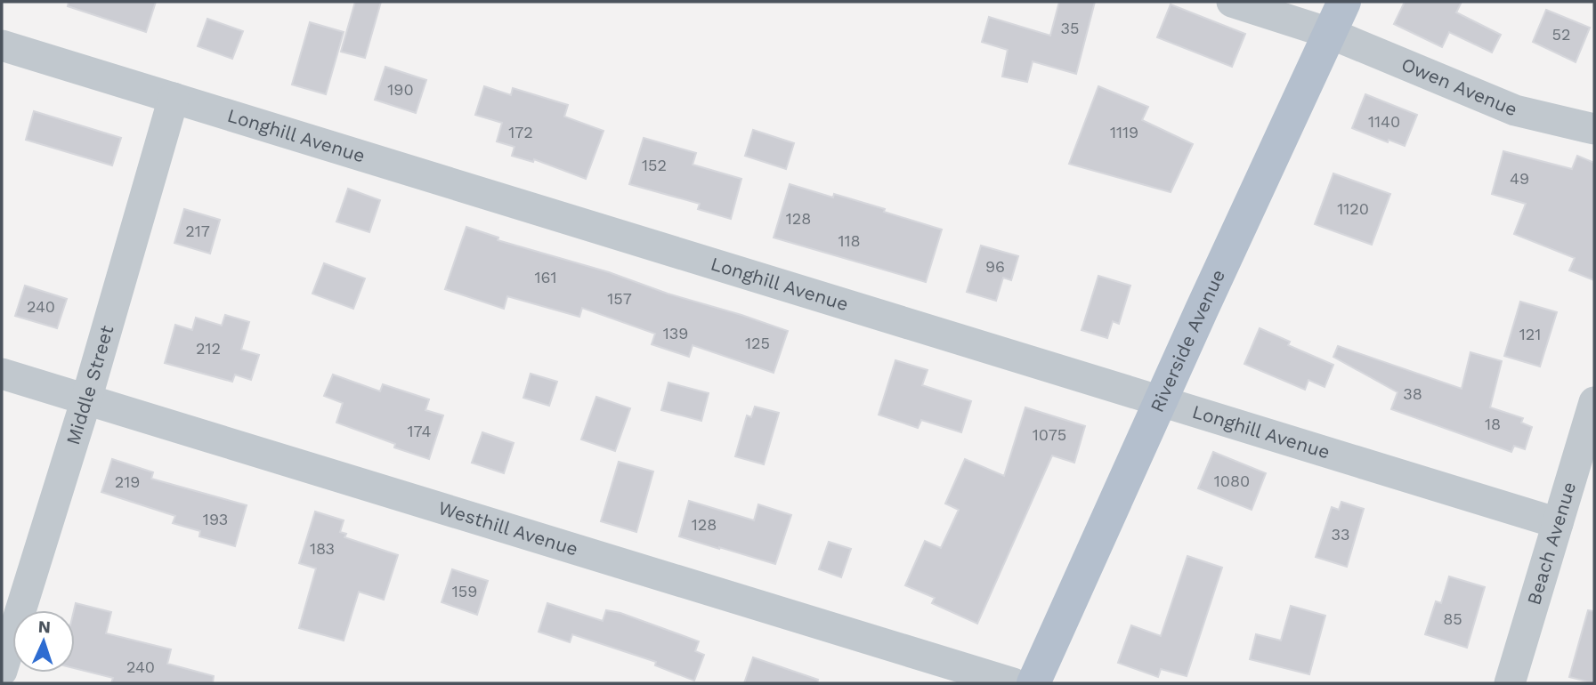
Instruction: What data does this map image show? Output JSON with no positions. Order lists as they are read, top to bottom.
{
  "streets": {
    "main road": ["Riverside Avenue"],
    "street": [
      "Owen Avenue",
      "Longhill Avenue",
      "Middle Street",
      "Westhill Avenue",
      "Beach Avenue"
    ]
  },
  "crossings": [
    ["Owen Avenue", "Riverside Avenue"],
    ["Longhill Avenue", "Riverside Avenue"],
    ["Longhill Avenue", "Middle Street"],
    ["Longhill Avenue", "Beach Avenue"],
    ["Middle Street", "Westhill Avenue"]
  ],
  "house_numbers": [
    "35",
    "52",
    "190",
    "1140",
    "172",
    "1119",
    "152",
    "49",
    "1120",
    "128",
    "217",
    "118",
    "96",
    "161",
    "157",
    "240",
    "139",
    "121",
    "125",
    "212",
    "38",
    "18",
    "174",
    "1075",
    "1080",
    "219",
    "193",
    "128",
    "33",
    "183",
    "159",
    "85",
    "240"
  ],
  "north": "top"
}
